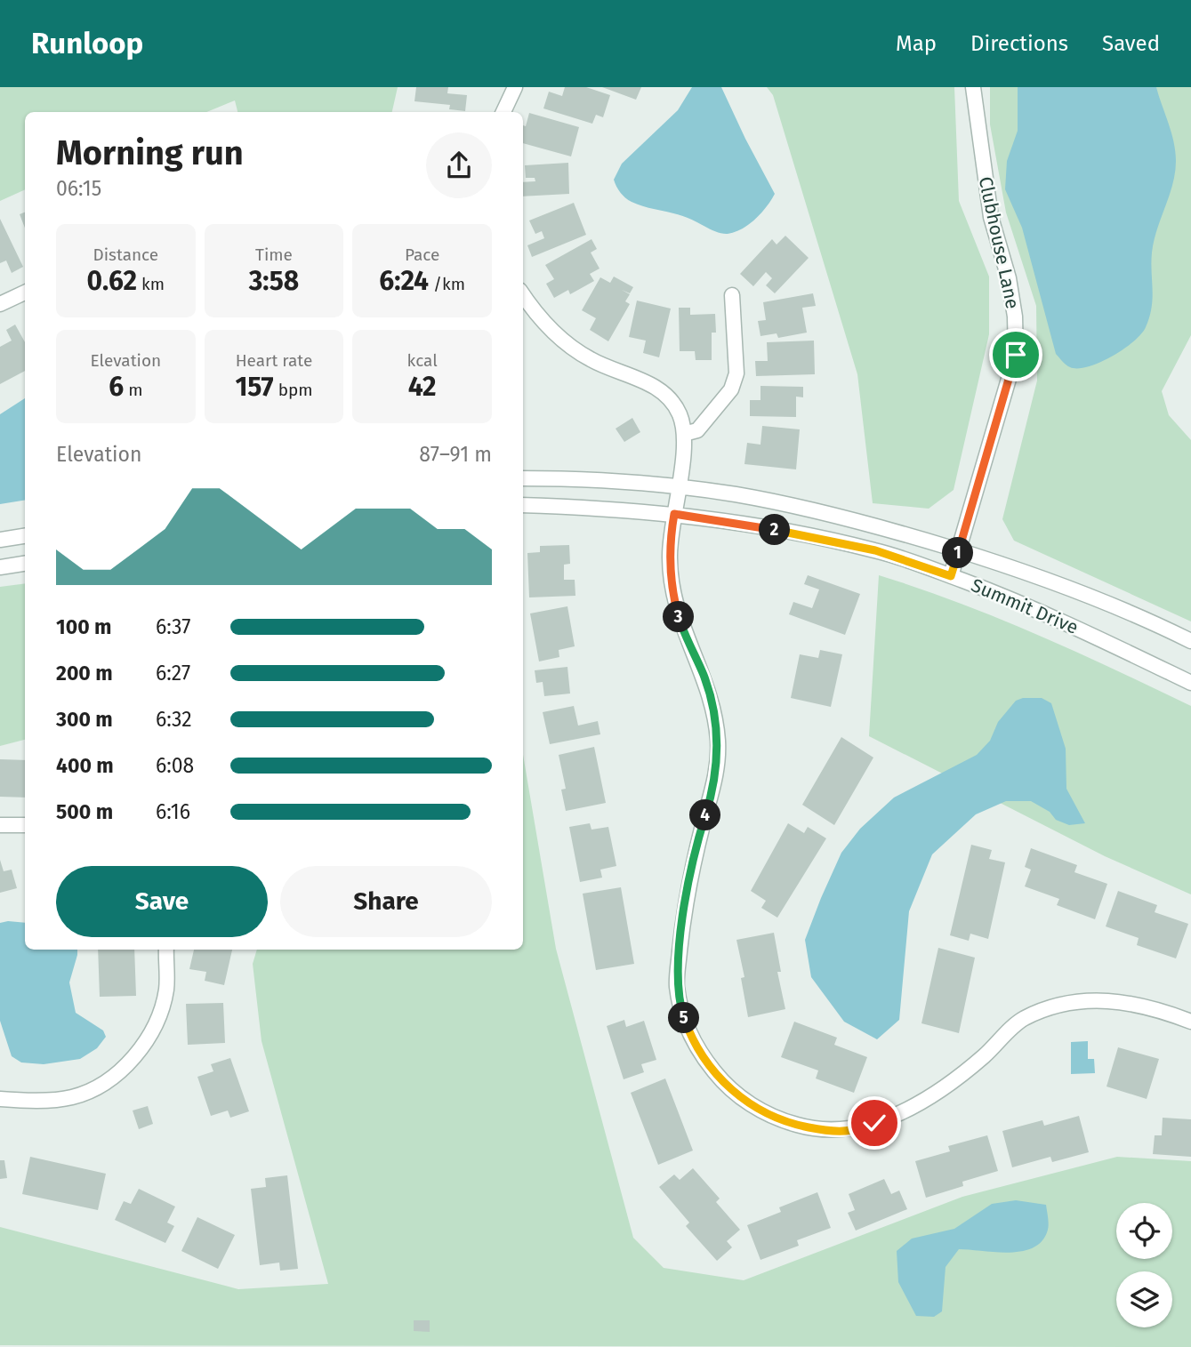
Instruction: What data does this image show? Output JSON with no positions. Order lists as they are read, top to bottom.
{
  "streets": {
    "street": ["Clubhouse Lane", "Summit Drive"]
  },
  "crossings": [
    ["Clubhouse Lane", "Summit Drive"]
  ],
  "page": {
    "header": "Runloop",
    "nav": ["Map", "Directions", "Saved"],
    "heading": ["Morning run", "06:15"],
    "stats": [
      ["Distance", "0.62 km"],
      ["Time", "3:58"],
      ["Pace", "6:24 /km"],
      ["Elevation", "6 m"],
      ["Heart rate", "157 bpm"],
      ["kcal", "42"]
    ],
    "chart": ["Elevation", "87–91 m"],
    "pins": [
      "2",
      "1",
      "3",
      "4",
      "5"
    ],
    "list": [
      {
        "name": "100 m",
        "note": "6:37"
      },
      {
        "name": "200 m",
        "note": "6:27"
      },
      {
        "name": "300 m",
        "note": "6:32"
      },
      {
        "name": "400 m",
        "note": "6:08"
      },
      {
        "name": "500 m",
        "note": "6:16"
      }
    ],
    "buttons": ["Save", "Share"]
  }
}
